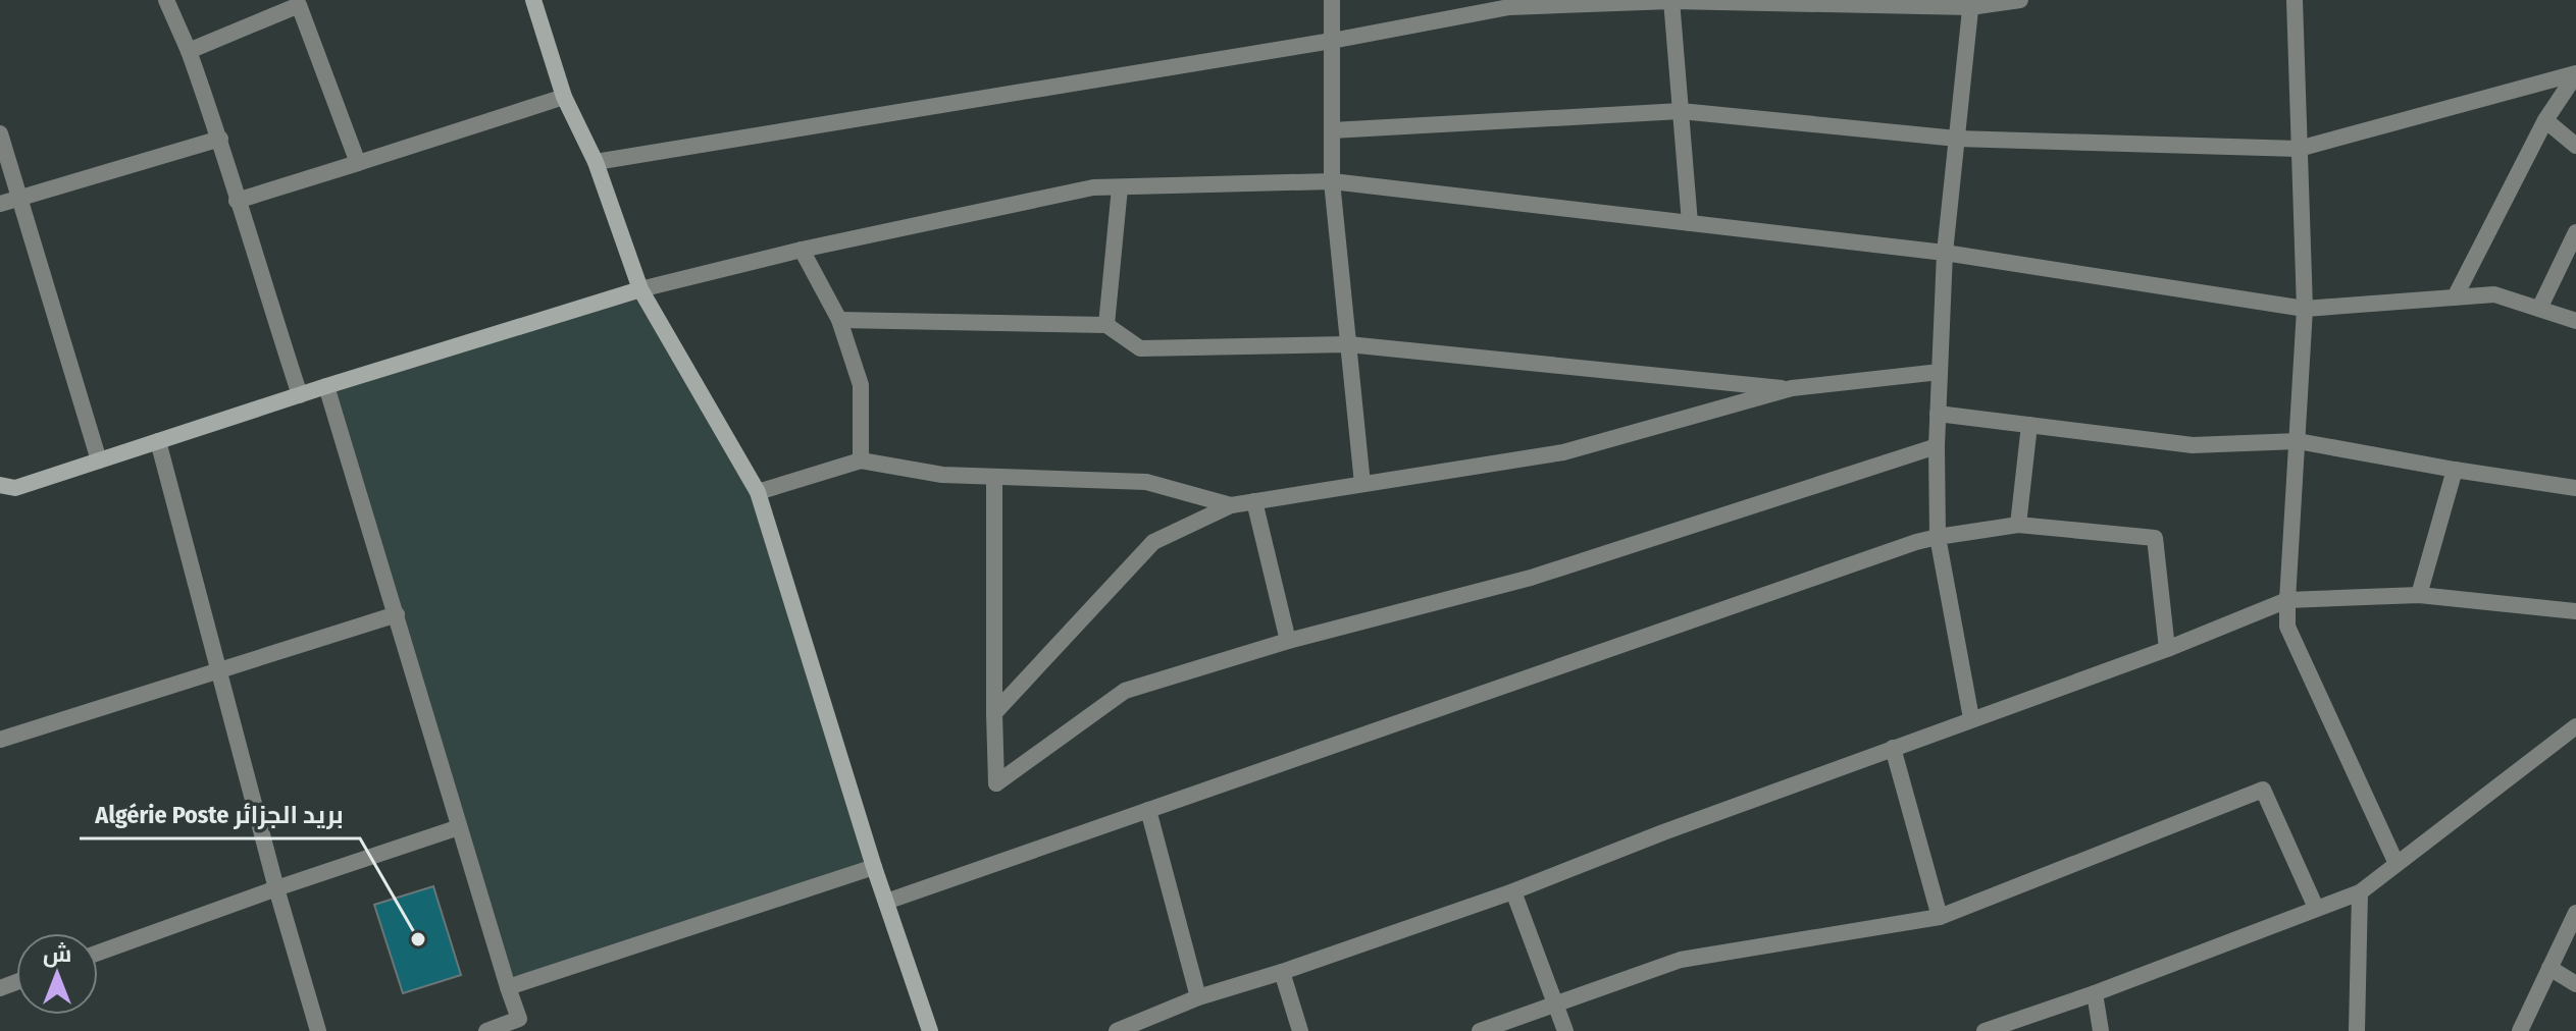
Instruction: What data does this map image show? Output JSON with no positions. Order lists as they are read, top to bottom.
{
  "places": ["Algérie Poste بريد الجزائر"],
  "north": "top"
}
